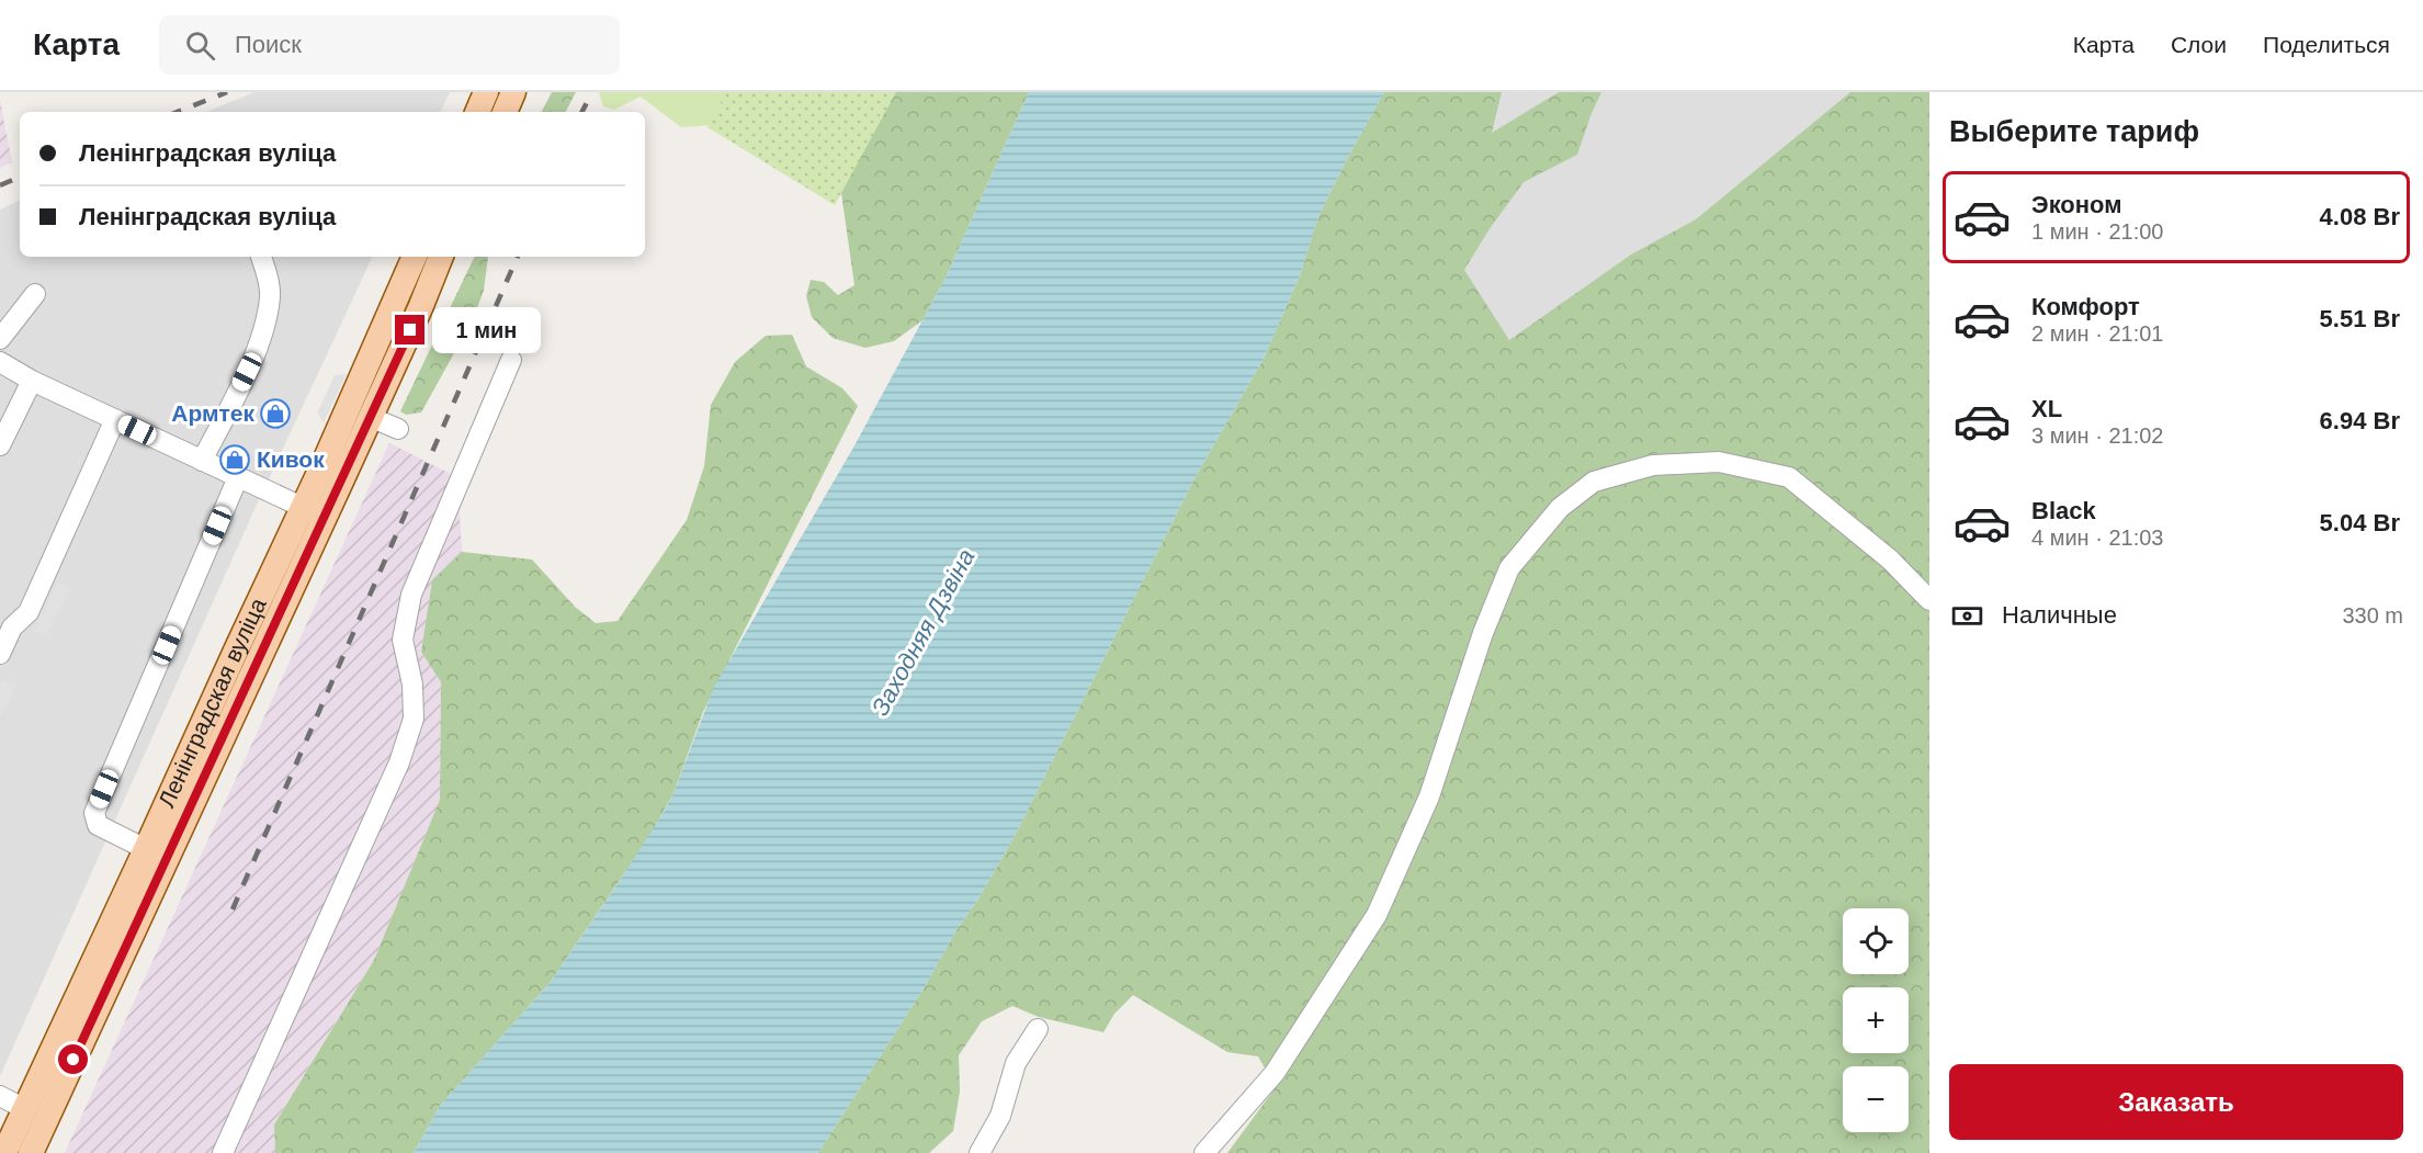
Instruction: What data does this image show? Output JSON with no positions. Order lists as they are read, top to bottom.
{
  "streets": {
    "main road": ["Ленінградская вуліца"]
  },
  "water": ["Заходняя Дзвіна"],
  "places": {
    "shop": ["Армтек", "Кивок"]
  },
  "page": {
    "header": "Карта",
    "search": "Поиск",
    "nav": ["Карта", "Слои", "Поделиться"],
    "heading": "Выберите тариф",
    "banner": ["Ленінградская вуліца", "Ленінградская вуліца"],
    "list": [
      {
        "name": "Эконом",
        "note": "1 мин · 21:00",
        "value": "4.08 Br"
      },
      {
        "name": "Комфорт",
        "note": "2 мин · 21:01",
        "value": "5.51 Br"
      },
      {
        "name": "XL",
        "note": "3 мин · 21:02",
        "value": "6.94 Br"
      },
      {
        "name": "Black",
        "note": "4 мин · 21:03",
        "value": "5.04 Br"
      }
    ],
    "bubble": "1 мин",
    "pay": ["Наличные", "330 m"],
    "map_buttons": ["+", "−"],
    "buttons": "Заказать"
  }
}
